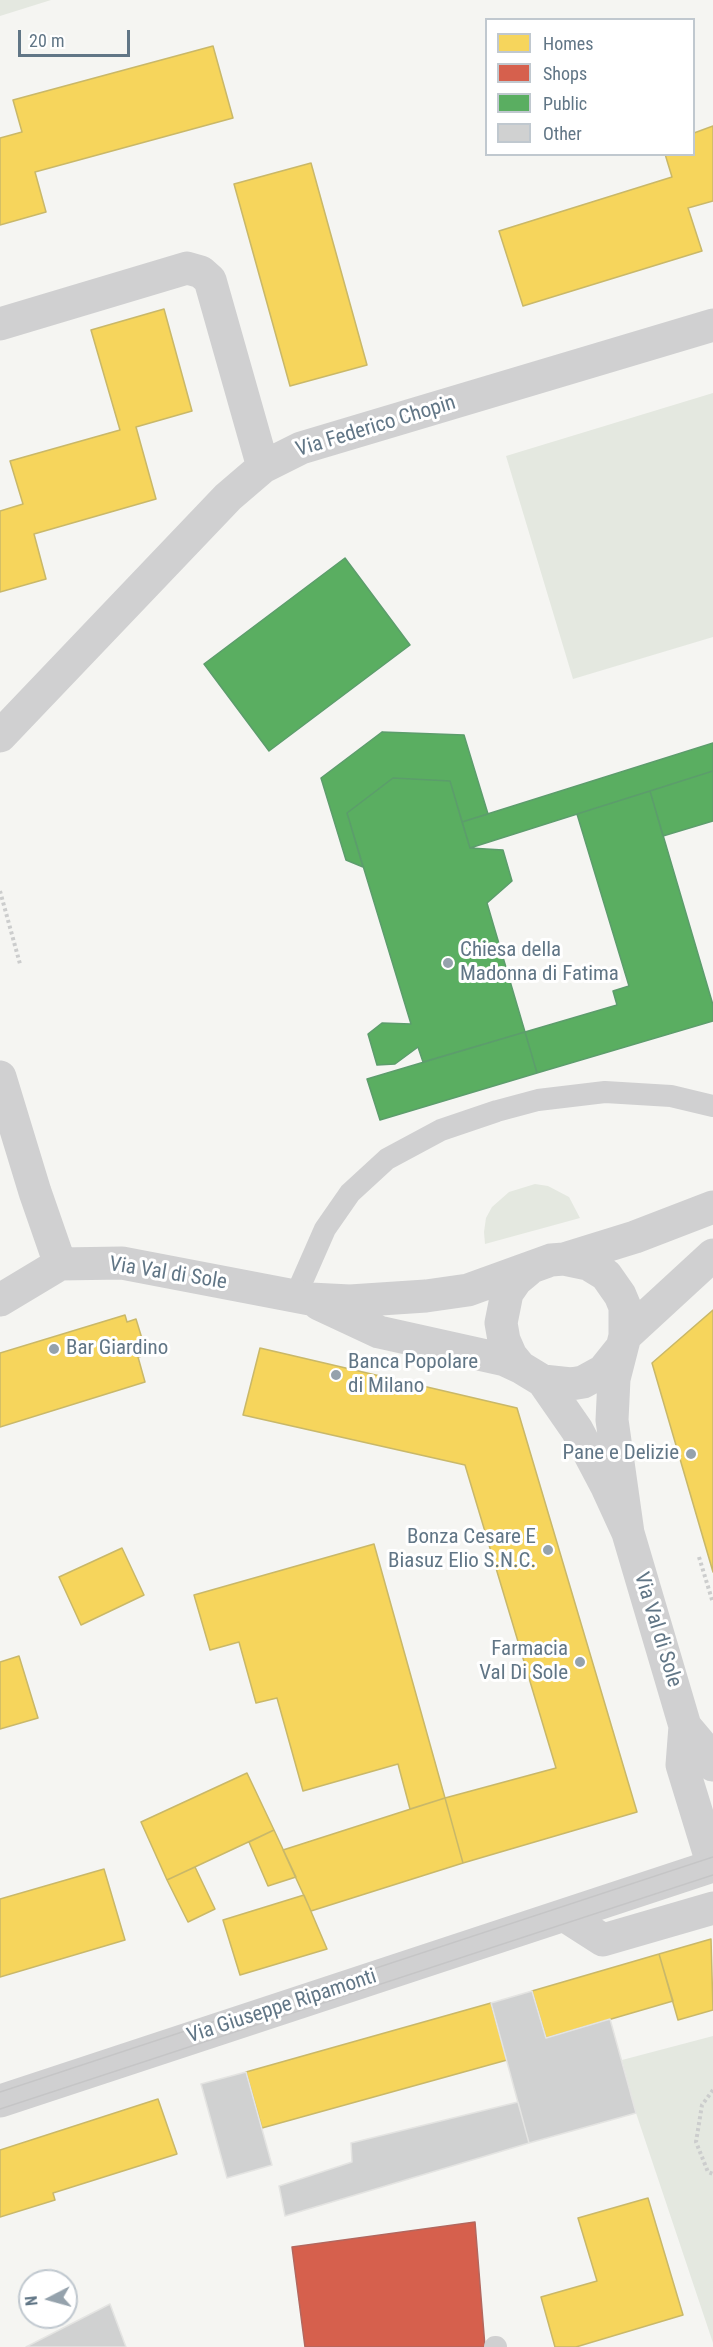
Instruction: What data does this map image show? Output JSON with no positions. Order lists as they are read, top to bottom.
{
  "streets": {
    "street": ["Via Federico Chopin", "Via Val di Sole", "Via Giuseppe Ripamonti"]
  },
  "crossings": [
    ["Via Val di Sole", "Via Giuseppe Ripamonti"]
  ],
  "places": [
    "Chiesa della Madonna di Fatima",
    "Bar Giardino",
    "Banca Popolare di Milano",
    "Pane e Delizie",
    "Bonza Cesare E Biasuz Elio S.N.C.",
    "Farmacia Val Di Sole"
  ],
  "legend": [
    "Homes",
    "Shops",
    "Public",
    "Other"
  ],
  "scale_bar": "20 m",
  "north": "left"
}
